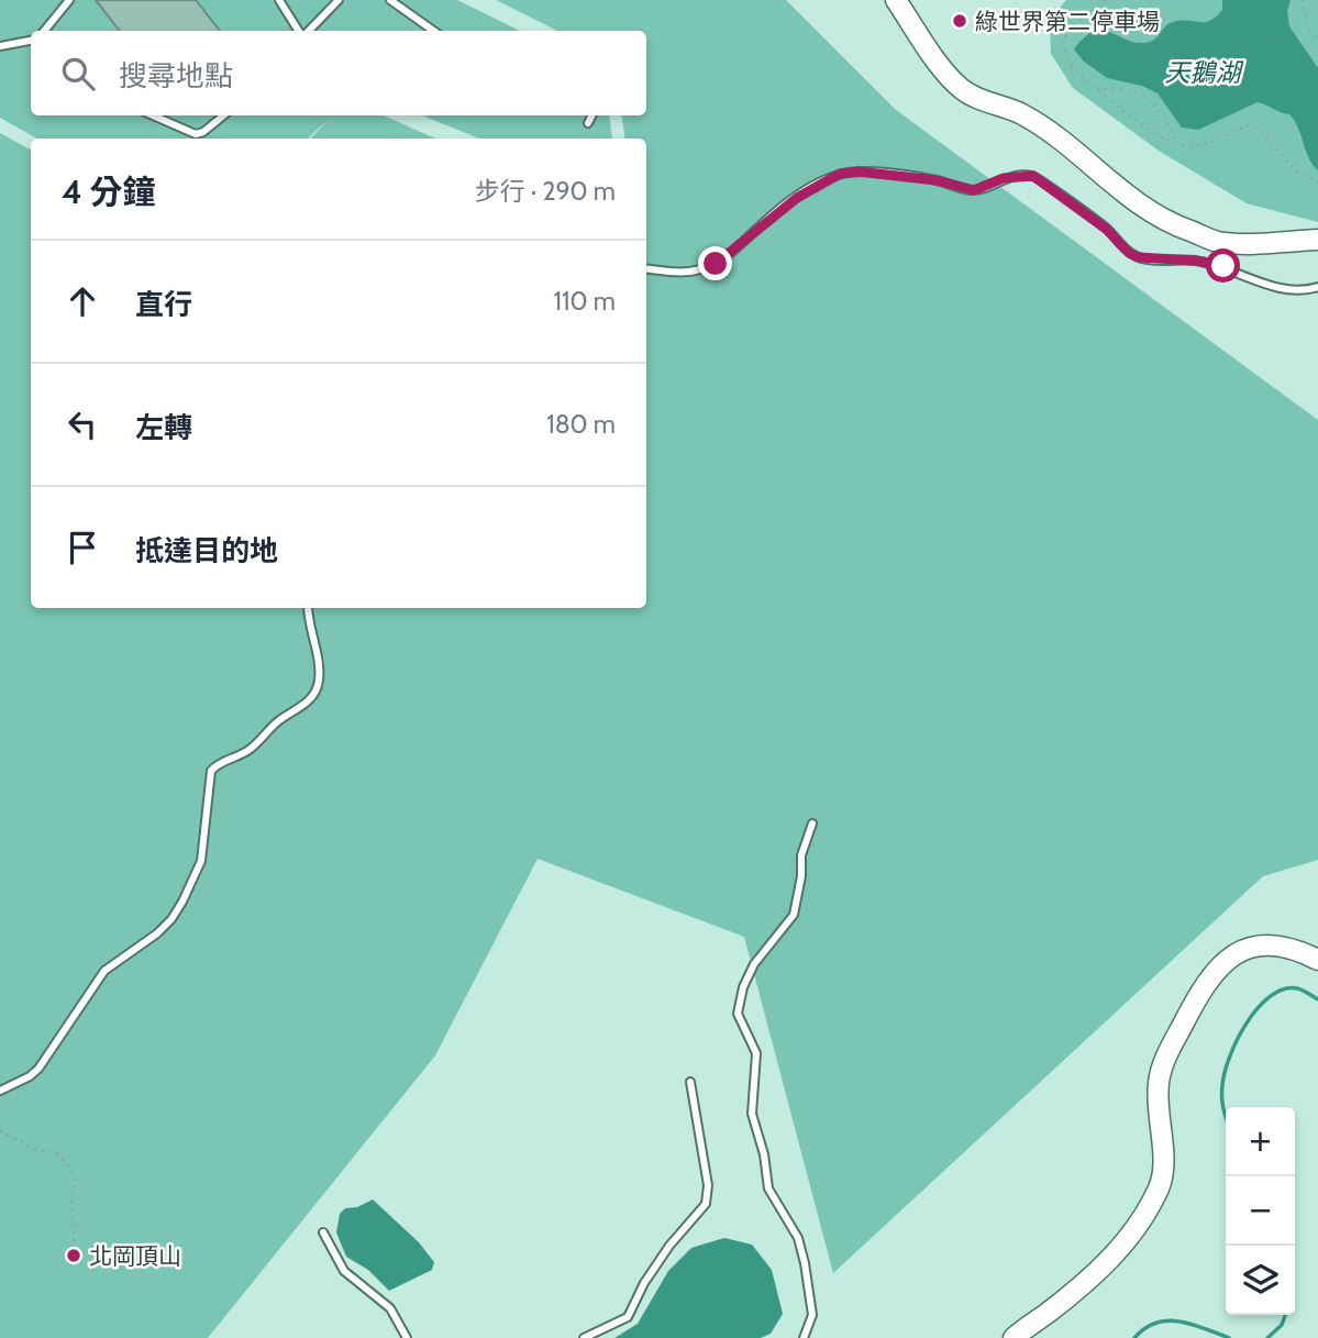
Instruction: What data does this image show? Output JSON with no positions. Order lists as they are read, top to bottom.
{
  "water": ["天鵝湖"],
  "places": ["綠世界第二停車場", "北岡頂山"],
  "page": {
    "search": "搜尋地點",
    "heading": ["4 分鐘", "步行 · 290 m"],
    "list": [
      ["直行", "110 m"],
      ["左轉", "180 m"],
      "抵達目的地"
    ],
    "map_buttons": ["+", "−"]
  }
}
